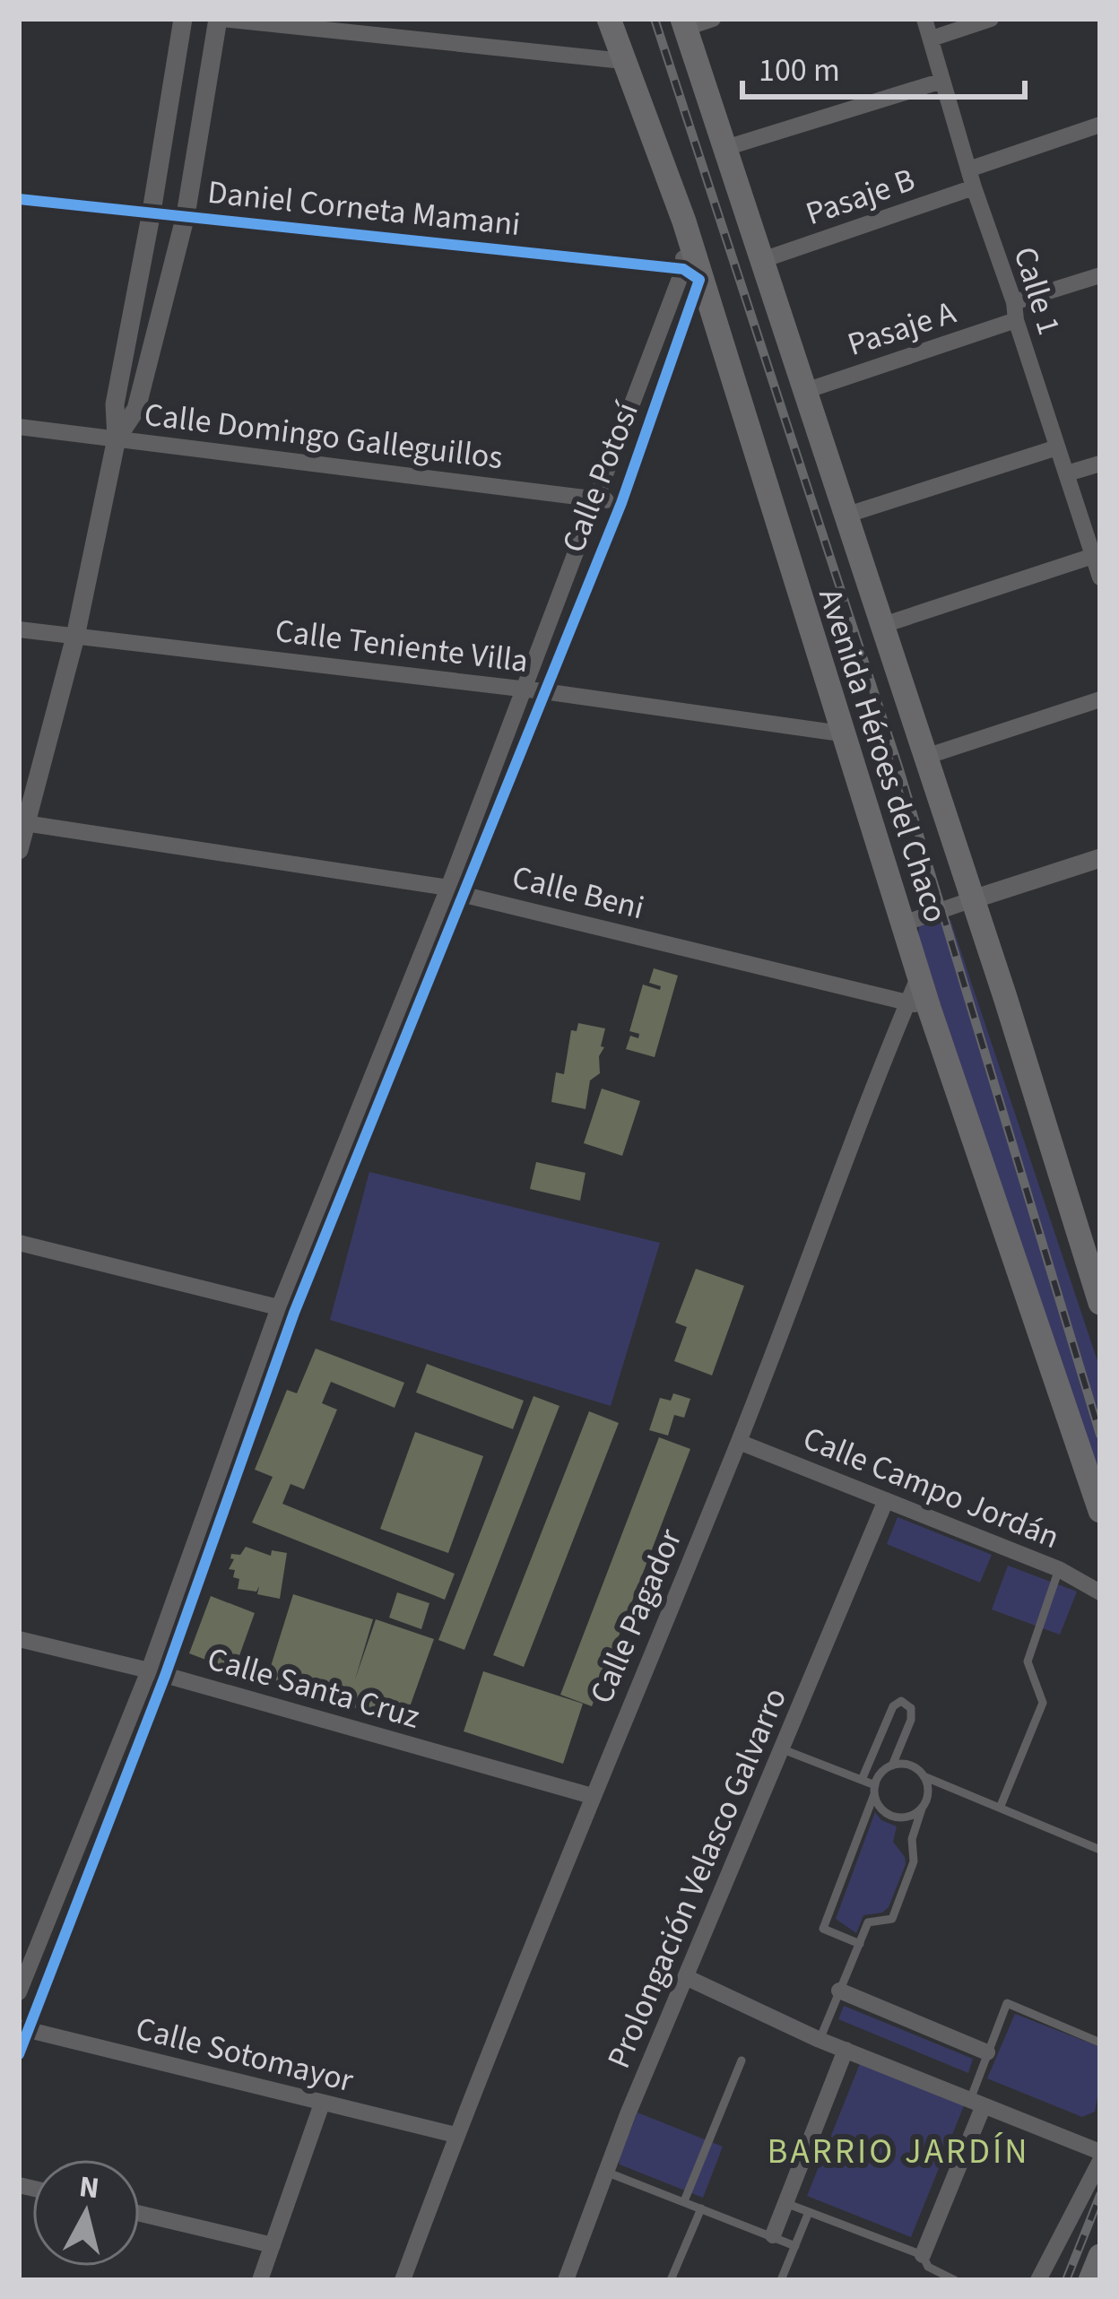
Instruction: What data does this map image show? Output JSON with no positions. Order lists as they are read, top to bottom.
{
  "streets": {
    "main road": ["Avenida Héroes del Chaco"],
    "street": [
      "Pasaje B",
      "Daniel Corneta Mamani",
      "Calle 1",
      "Pasaje A",
      "Calle Domingo Galleguillos",
      "Calle Potosí",
      "Calle Teniente Villa",
      "Calle Beni",
      "Calle Campo Jordán",
      "Calle Pagador",
      "Calle Santa Cruz",
      "Prolongación Velasco Galvarro",
      "Calle Sotomayor"
    ]
  },
  "crossings": [
    ["Pasaje B", "Calle 1"],
    ["Pasaje B", "Avenida Héroes del Chaco"],
    ["Daniel Corneta Mamani", "Calle Potosí"],
    ["Daniel Corneta Mamani", "Avenida Héroes del Chaco"],
    ["Calle 1", "Pasaje A"],
    ["Pasaje A", "Avenida Héroes del Chaco"],
    ["Calle Domingo Galleguillos", "Calle Potosí"],
    ["Calle Potosí", "Calle Teniente Villa"],
    ["Calle Potosí", "Avenida Héroes del Chaco"],
    ["Calle Potosí", "Calle Beni"],
    ["Calle Teniente Villa", "Avenida Héroes del Chaco"],
    ["Avenida Héroes del Chaco", "Calle Beni"],
    ["Avenida Héroes del Chaco", "Calle Pagador"],
    ["Calle Beni", "Calle Pagador"],
    ["Calle Campo Jordán", "Calle Pagador"],
    ["Calle Campo Jordán", "Prolongación Velasco Galvarro"],
    ["Calle Pagador", "Calle Santa Cruz"],
    ["Calle Pagador", "Calle Sotomayor"]
  ],
  "districts": ["BARRIO JARDÍN"],
  "scale_bar": "100 m",
  "north": "top"
}
